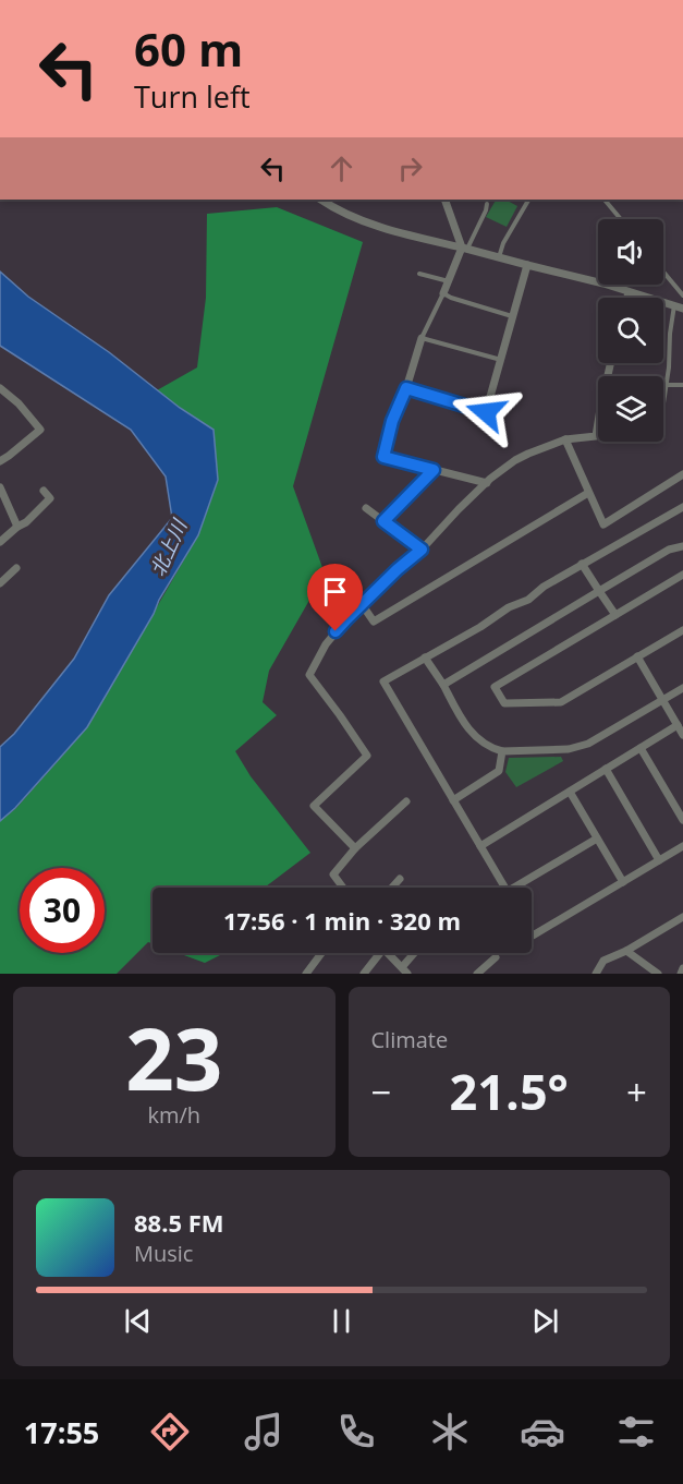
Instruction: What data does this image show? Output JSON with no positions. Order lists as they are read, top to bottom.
{
  "water": ["北上川"],
  "page": {
    "turn": ["60 m", "Turn left"],
    "limit": "30",
    "trip": "17:56 · 1 min · 320 m",
    "tile": [
      ["23", "km/h"],
      "Climate"
    ],
    "heat": ["−", "21.5°", "+"],
    "song": ["88.5 FM", "Music"],
    "tabs": "17:55"
  }
}
